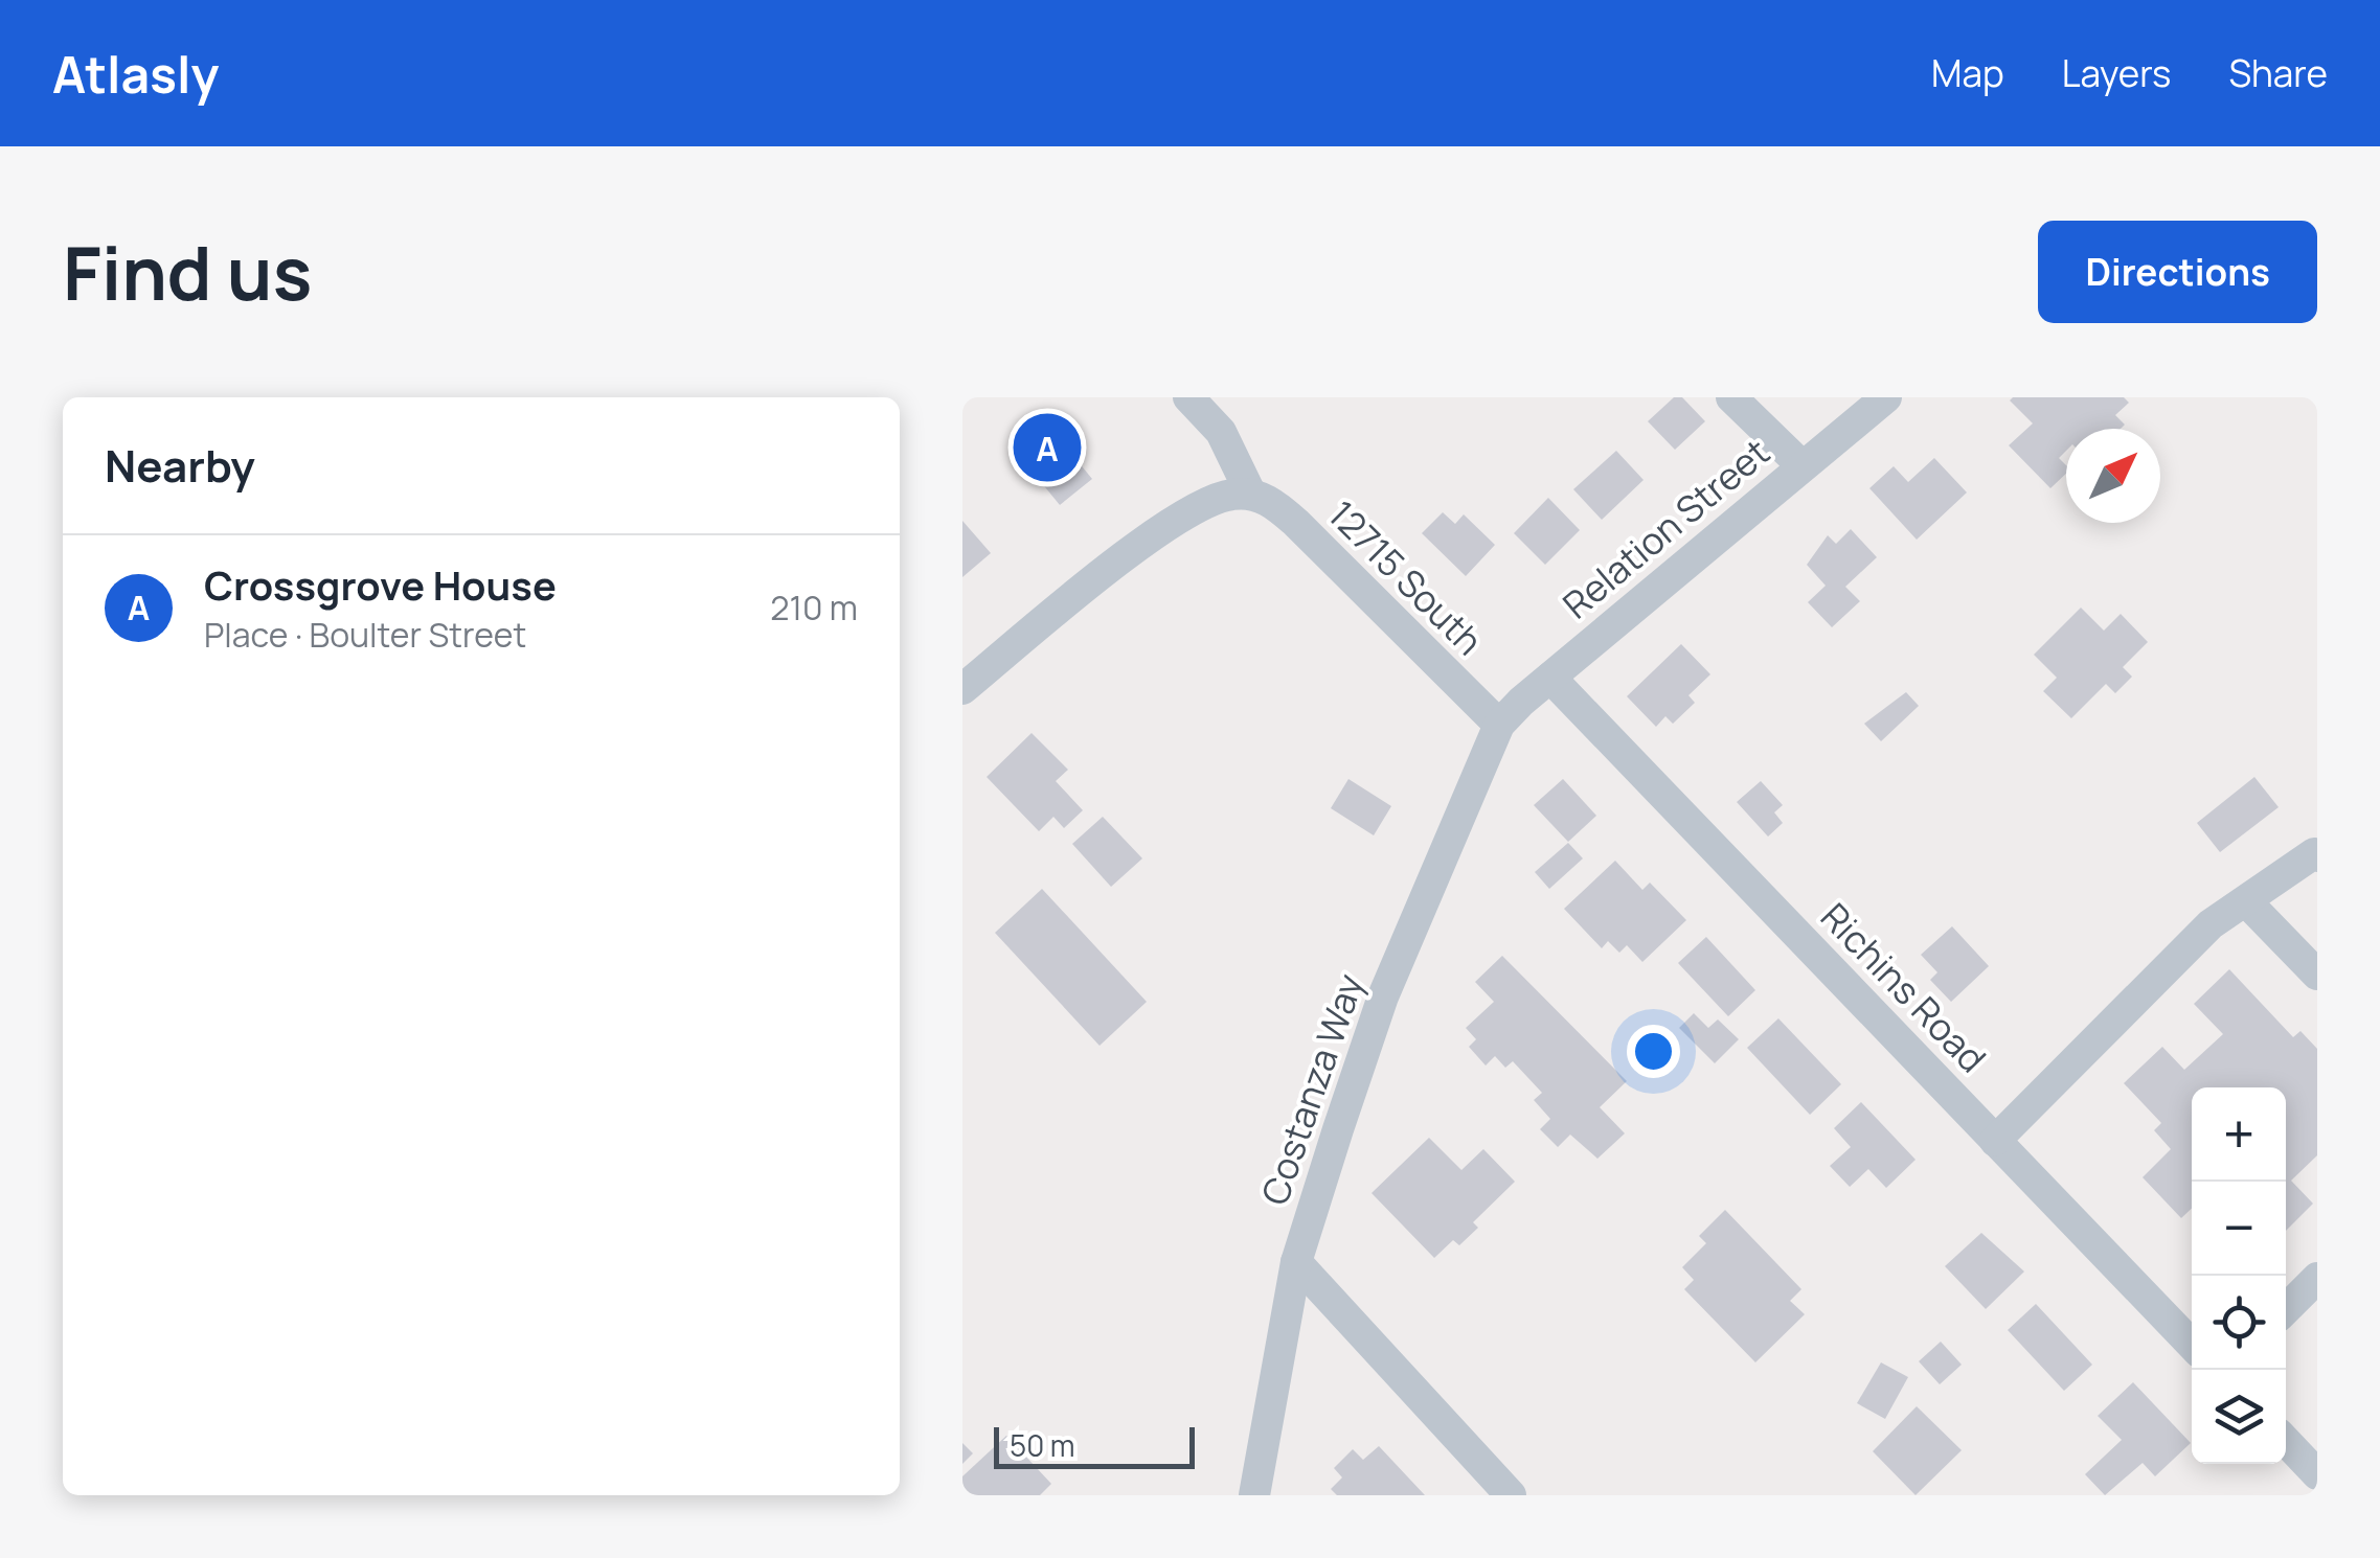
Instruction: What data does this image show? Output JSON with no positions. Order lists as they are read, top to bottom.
{
  "streets": {
    "street": [
      "Relation Street",
      "12715 South",
      "Richins Road",
      "Costanza Way"
    ]
  },
  "crossings": [
    ["Relation Street", "12715 South"],
    ["Relation Street", "Richins Road"],
    ["Relation Street", "Costanza Way"],
    ["12715 South", "Costanza Way"]
  ],
  "scale_bar": "50 m",
  "north": "top right",
  "page": {
    "header": "Atlasly",
    "nav": ["Map", "Layers", "Share"],
    "buttons": "Directions",
    "title": "Find us",
    "heading": "Nearby",
    "pins": "A",
    "list": [
      {
        "mark": "A",
        "name": "Crossgrove House",
        "note": "Place · Boulter Street",
        "value": "210 m"
      }
    ],
    "map_buttons": ["+", "−"],
    "scale": "50 m"
  }
}
